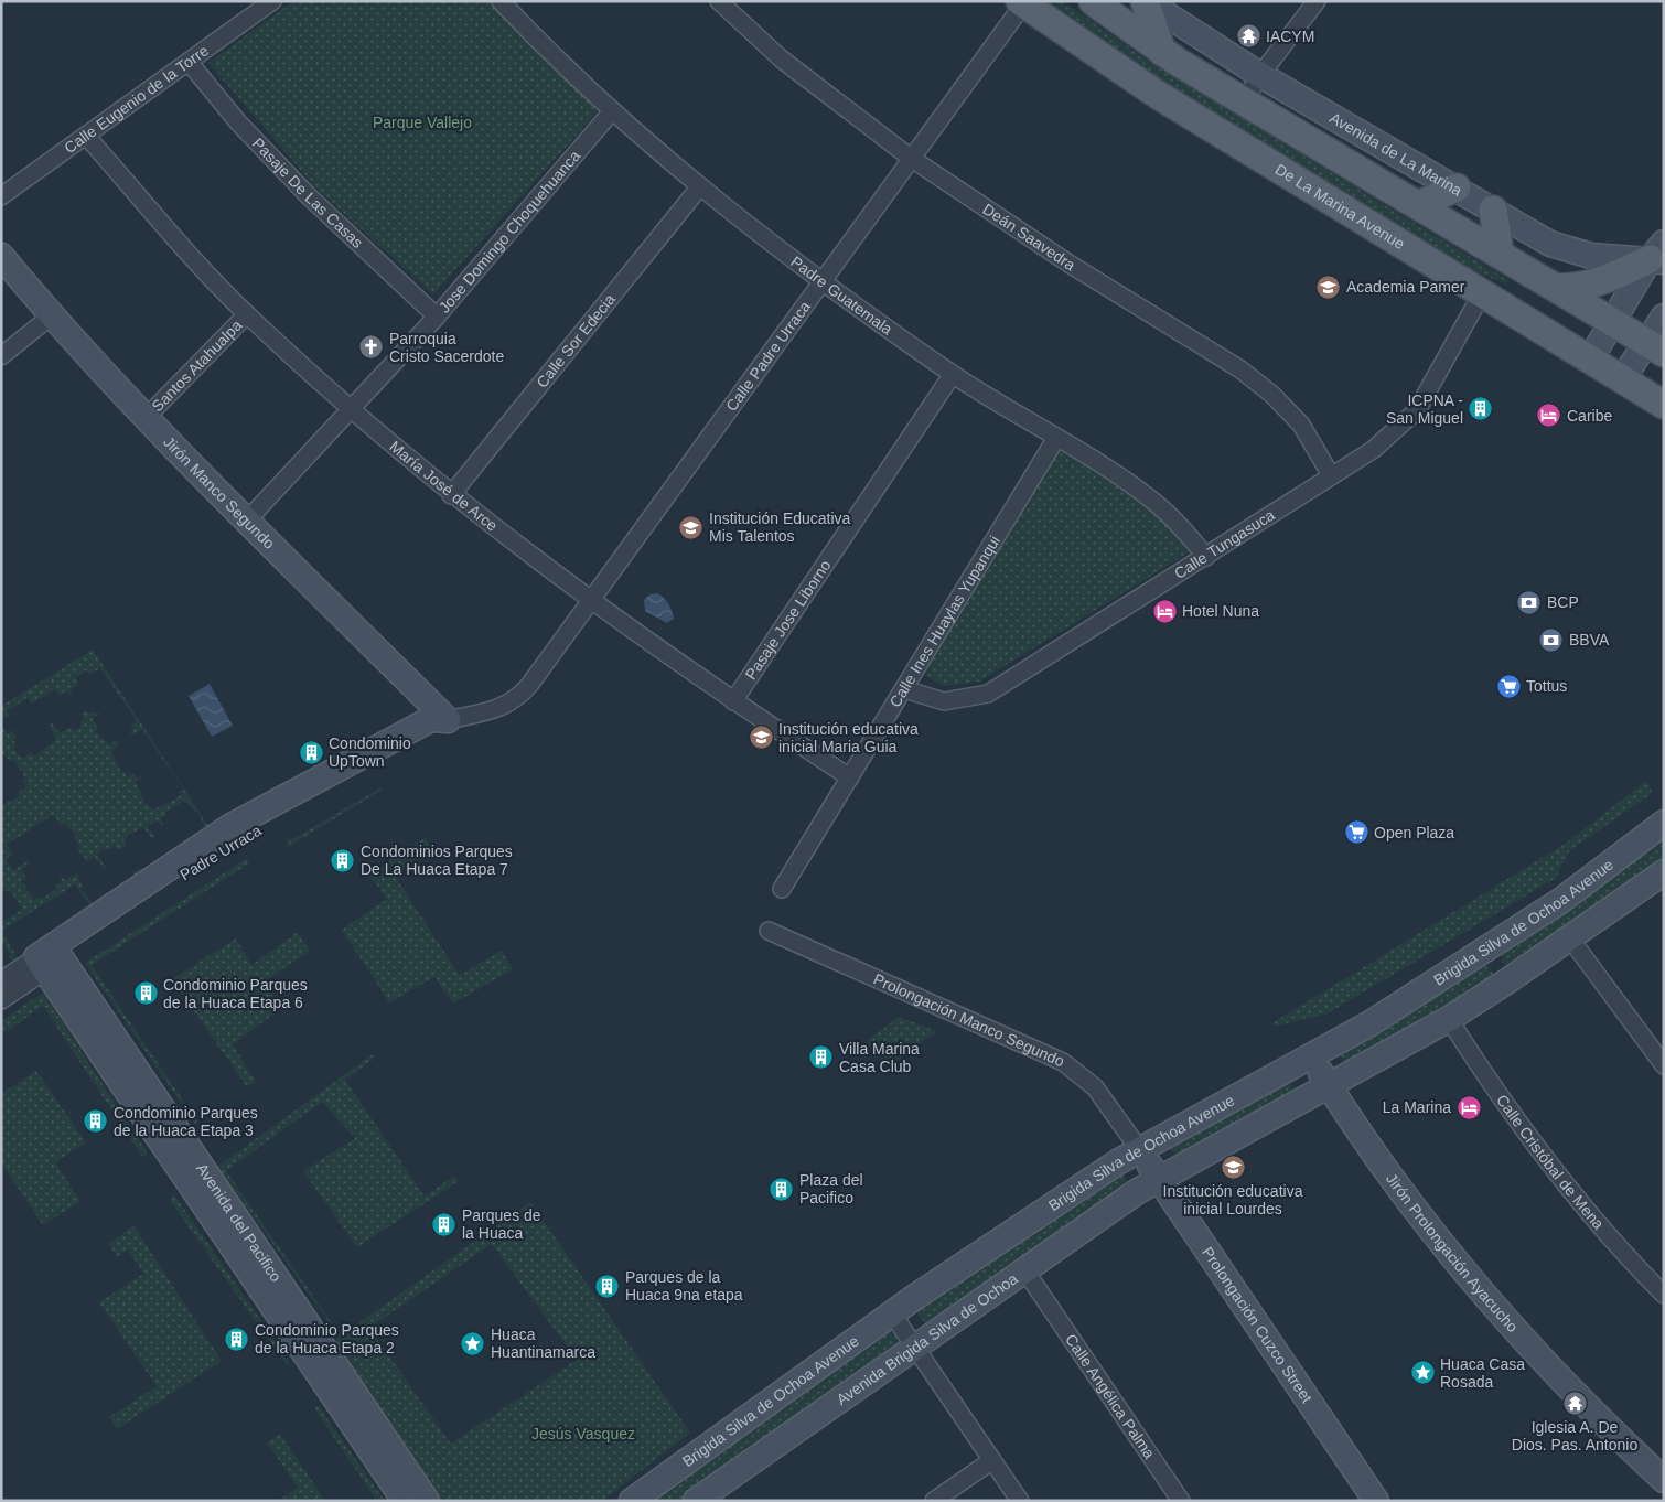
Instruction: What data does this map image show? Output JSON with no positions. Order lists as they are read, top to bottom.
{
  "streets": {
    "main road": ["De La Marina Avenue"],
    "street": [
      "Calle Eugenio de la Torre",
      "Avenida de La Marina",
      "Pasaje De Las Casas",
      "Jose Domingo Choquehuanca",
      "Deán Saavedra",
      "Padre Guatemala",
      "Calle Sor Edecia",
      "Calle Padre Urraca",
      "Santos Atahualpa",
      "María José de Arce",
      "Jirón Manco Segundo",
      "Calle Tungasuca",
      "Pasaje Jose Liborno",
      "Calle Ines Huaylas Yupanqui",
      "Padre Urraca",
      "Brigida Silva de Ochoa Avenue",
      "Prolongación Manco Segundo",
      "Calle Cristóbal de Mena",
      "Avenida del Pacifico",
      "Jirón Prolongación Ayacucho",
      "Prolongación Cuzco Street",
      "Avenida Brigida Silva de Ochoa",
      "Calle Angélica Palma"
    ]
  },
  "crossings": [
    ["Calle Eugenio de la Torre", "Pasaje De Las Casas"],
    ["Calle Eugenio de la Torre", "María José de Arce"],
    ["Pasaje De Las Casas", "Jose Domingo Choquehuanca"],
    ["De La Marina Avenue", "Calle Padre Urraca"],
    ["De La Marina Avenue", "Calle Tungasuca"],
    ["Jose Domingo Choquehuanca", "Padre Guatemala"],
    ["Jose Domingo Choquehuanca", "María José de Arce"],
    ["Jose Domingo Choquehuanca", "Jirón Manco Segundo"],
    ["Deán Saavedra", "Calle Padre Urraca"],
    ["Deán Saavedra", "Calle Tungasuca"],
    ["Padre Guatemala", "Calle Sor Edecia"],
    ["Padre Guatemala", "Calle Padre Urraca"],
    ["Padre Guatemala", "Calle Tungasuca"],
    ["Padre Guatemala", "Pasaje Jose Liborno"],
    ["Padre Guatemala", "Calle Ines Huaylas Yupanqui"],
    ["Calle Sor Edecia", "María José de Arce"],
    ["Calle Padre Urraca", "María José de Arce"],
    ["Calle Padre Urraca", "Padre Urraca"],
    ["Santos Atahualpa", "María José de Arce"],
    ["Santos Atahualpa", "Jirón Manco Segundo"],
    ["María José de Arce", "Pasaje Jose Liborno"],
    ["María José de Arce", "Calle Ines Huaylas Yupanqui"],
    ["María José de Arce", "Padre Urraca"],
    ["Jirón Manco Segundo", "Padre Urraca"],
    ["Calle Tungasuca", "Calle Ines Huaylas Yupanqui"],
    ["Padre Urraca", "Avenida del Pacifico"],
    ["Brigida Silva de Ochoa Avenue", "Prolongación Manco Segundo"],
    ["Brigida Silva de Ochoa Avenue", "Calle Cristóbal de Mena"],
    ["Brigida Silva de Ochoa Avenue", "Jirón Prolongación Ayacucho"],
    ["Brigida Silva de Ochoa Avenue", "Prolongación Cuzco Street"],
    ["Brigida Silva de Ochoa Avenue", "Avenida Brigida Silva de Ochoa"],
    ["Prolongación Manco Segundo", "Prolongación Cuzco Street"],
    ["Prolongación Cuzco Street", "Avenida Brigida Silva de Ochoa"],
    ["Avenida Brigida Silva de Ochoa", "Calle Angélica Palma"]
  ],
  "parks": ["Parque Vallejo", "Jesús Vasquez"],
  "places": {
    "temple": ["IACYM", "Iglesia A. De Dios. Pas. Antonio"],
    "school or university": [
      "Academia Pamer",
      "Institución Educativa Mis Talentos",
      "Institución educativa inicial Maria Guia",
      "Institución educativa inicial Lourdes"
    ],
    "church": ["Parroquia Cristo Sacerdote"],
    "building": [
      "ICPNA - San Miguel",
      "Condominio UpTown",
      "Condominios Parques De La Huaca Etapa 7",
      "Condominio Parques de la Huaca Etapa 6",
      "Villa Marina Casa Club",
      "Condominio Parques de la Huaca Etapa 3",
      "Plaza del Pacifico",
      "Parques de la Huaca",
      "Parques de la Huaca 9na etapa",
      "Condominio Parques de la Huaca Etapa 2"
    ],
    "hotel": ["Caribe", "Hotel Nuna", "La Marina"],
    "bank": ["BCP", "BBVA"],
    "supermarket": ["Tottus", "Open Plaza"],
    "place": ["Huaca Huantinamarca", "Huaca Casa Rosada"]
  }
}
